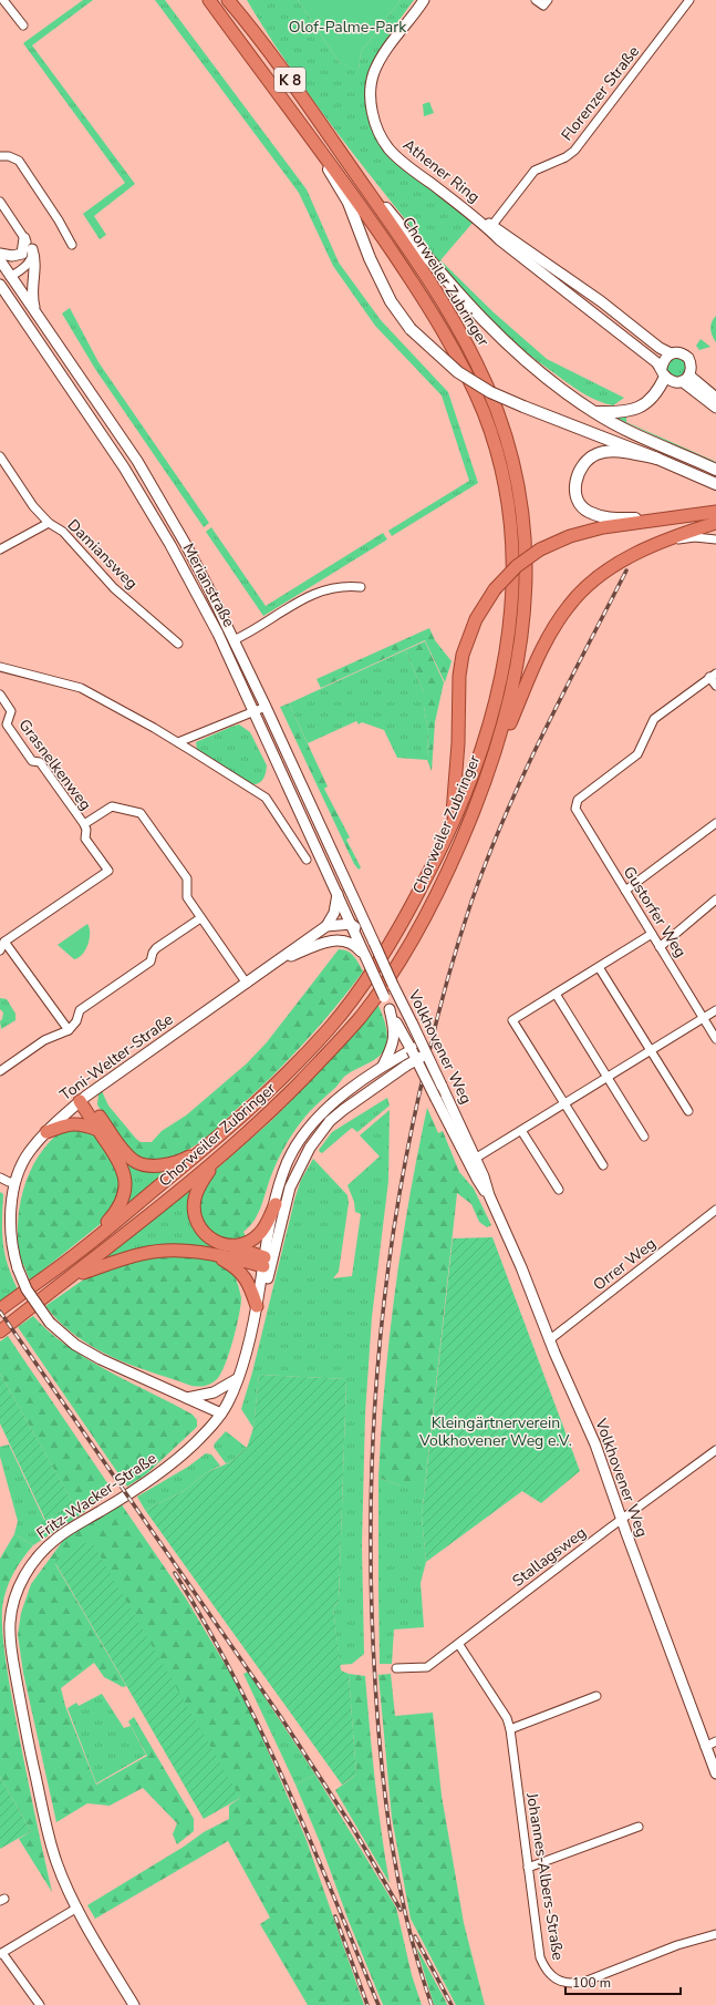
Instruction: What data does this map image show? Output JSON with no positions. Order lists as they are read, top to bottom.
{
  "streets": {
    "highway": ["K 8", "Chorweiler Zubringer"],
    "street": [
      "Florenzer Straße",
      "Athener Ring",
      "Damiansweg",
      "Merianstraße",
      "Grasnelkenweg",
      "Gustorfer Weg",
      "Volkhovener Weg",
      "Toni-Welter-Straße",
      "Orrer Weg",
      "Fritz-Wacker-Straße",
      "Stallagsweg",
      "Johannes-Albers-Straße"
    ]
  },
  "crossings": [
    ["K 8", "Chorweiler Zubringer"],
    ["Florenzer Straße", "Athener Ring"],
    ["Merianstraße", "Volkhovener Weg"],
    ["Merianstraße", "Toni-Welter-Straße"],
    ["Volkhovener Weg", "Toni-Welter-Straße"],
    ["Volkhovener Weg", "Orrer Weg"],
    ["Volkhovener Weg", "Fritz-Wacker-Straße"],
    ["Volkhovener Weg", "Stallagsweg"],
    ["Toni-Welter-Straße", "Fritz-Wacker-Straße"],
    ["Stallagsweg", "Johannes-Albers-Straße"]
  ],
  "parks": ["Olof-Palme-Park", "Kleingärtnerverein Volkhovener Weg e.V."],
  "scale_bar": "100 m"
}
